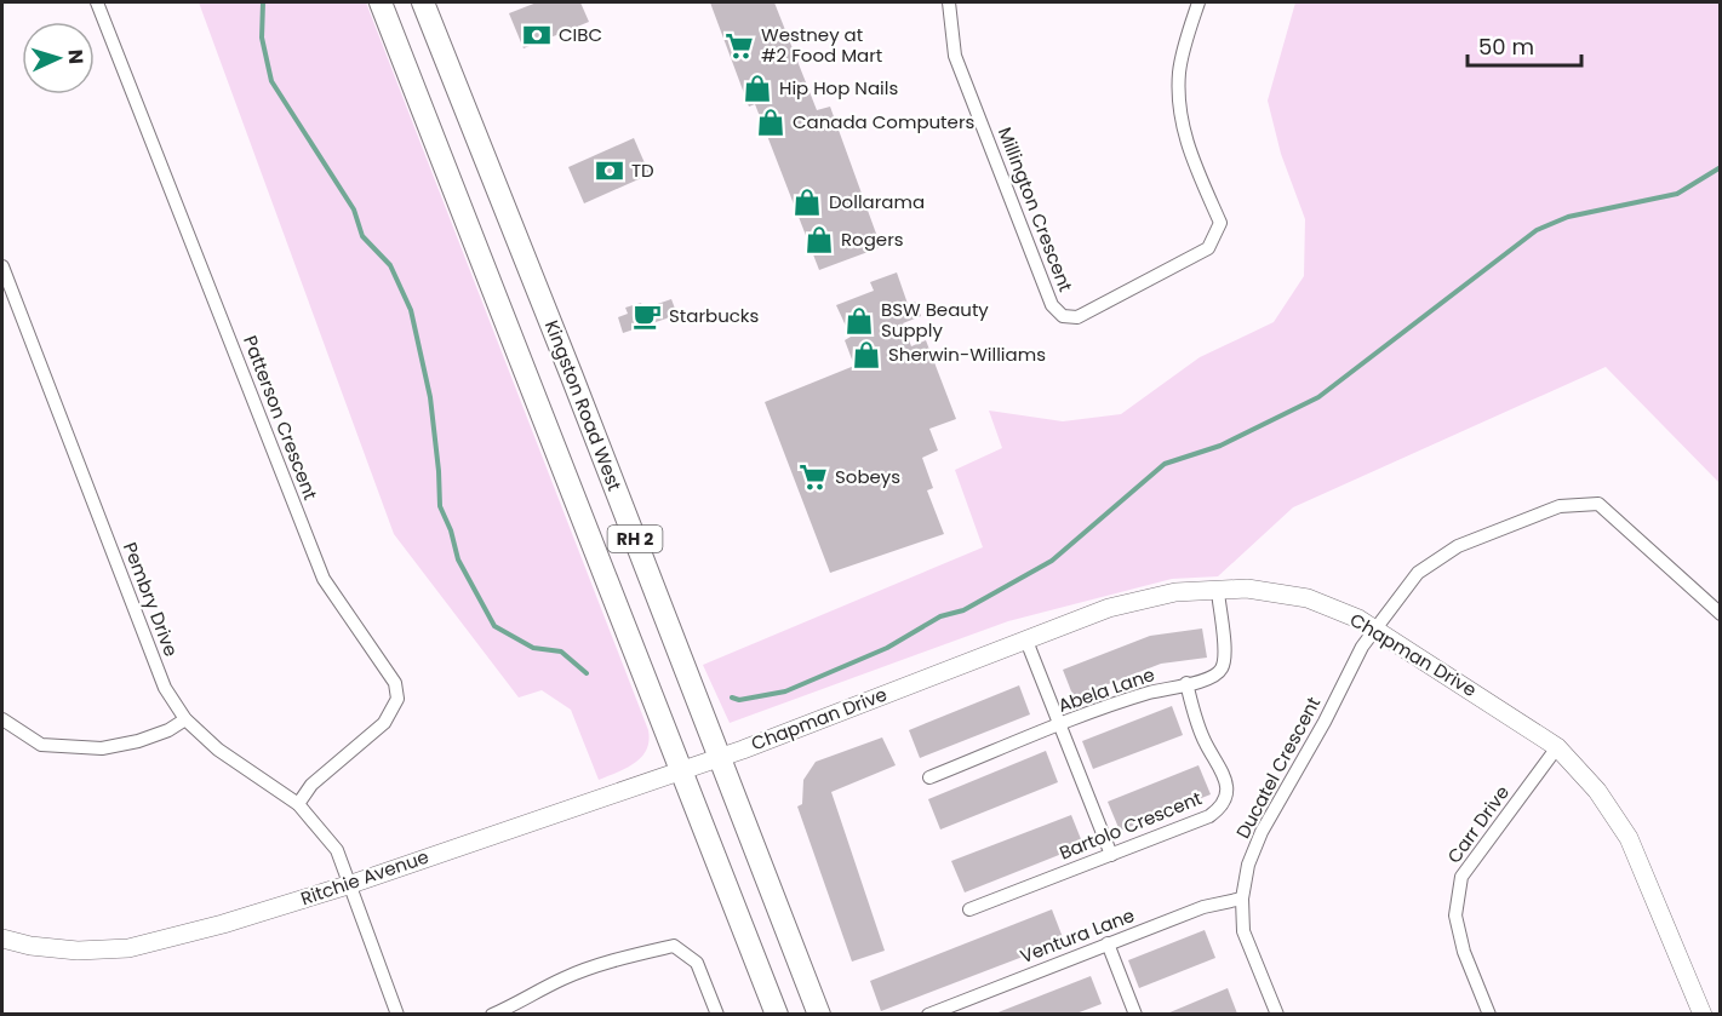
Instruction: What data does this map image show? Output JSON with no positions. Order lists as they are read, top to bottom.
{
  "streets": {
    "main road": ["Kingston Road West", "RH 2"],
    "street": [
      "Millington Crescent",
      "Patterson Crescent",
      "Pembry Drive",
      "Chapman Drive",
      "Abela Lane",
      "Ducatel Crescent",
      "Carr Drive",
      "Bartolo Crescent",
      "Ritchie Avenue",
      "Ventura Lane"
    ]
  },
  "crossings": [
    ["Kingston Road West", "Chapman Drive"],
    ["Kingston Road West", "Ritchie Avenue"],
    ["Patterson Crescent", "Pembry Drive"],
    ["RH 2", "Ritchie Avenue"],
    ["Pembry Drive", "Ritchie Avenue"],
    ["Chapman Drive", "Abela Lane"],
    ["Chapman Drive", "Ducatel Crescent"],
    ["Chapman Drive", "Carr Drive"],
    ["Chapman Drive", "Ritchie Avenue"],
    ["Abela Lane", "Bartolo Crescent"],
    ["Ducatel Crescent", "Ventura Lane"]
  ],
  "places": {
    "bank": ["CIBC", "TD"],
    "supermarket": ["Westney at #2 Food Mart", "Sobeys"],
    "shop": [
      "Hip Hop Nails",
      "Canada Computers",
      "Dollarama",
      "Rogers",
      "BSW Beauty Supply",
      "Sherwin-Williams"
    ],
    "cafe": ["Starbucks"]
  },
  "scale_bar": "50 m",
  "north": "right"
}
